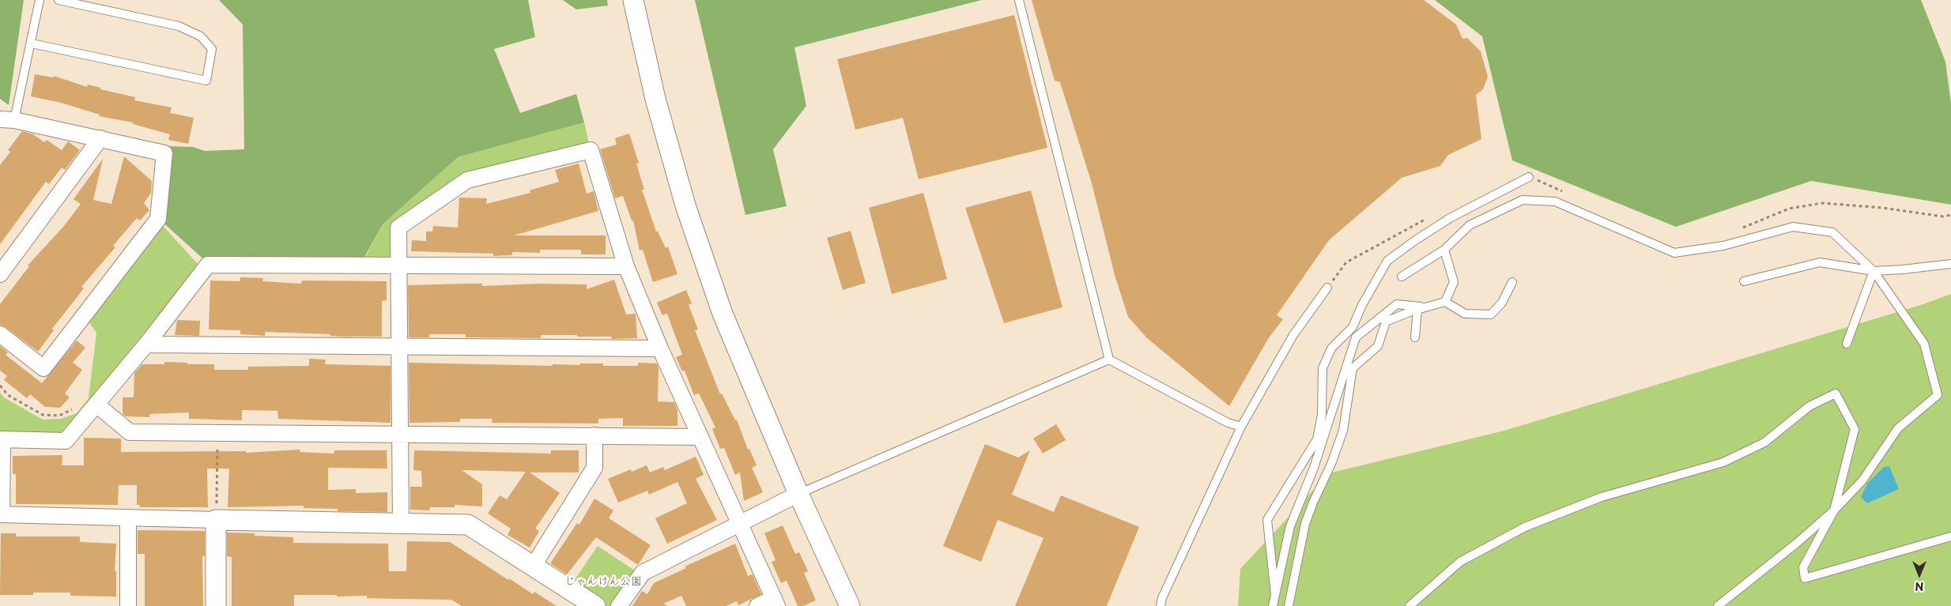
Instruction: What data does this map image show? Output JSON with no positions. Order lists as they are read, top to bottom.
{
  "parks": ["じゃんけん公園"],
  "north": "bottom"
}
